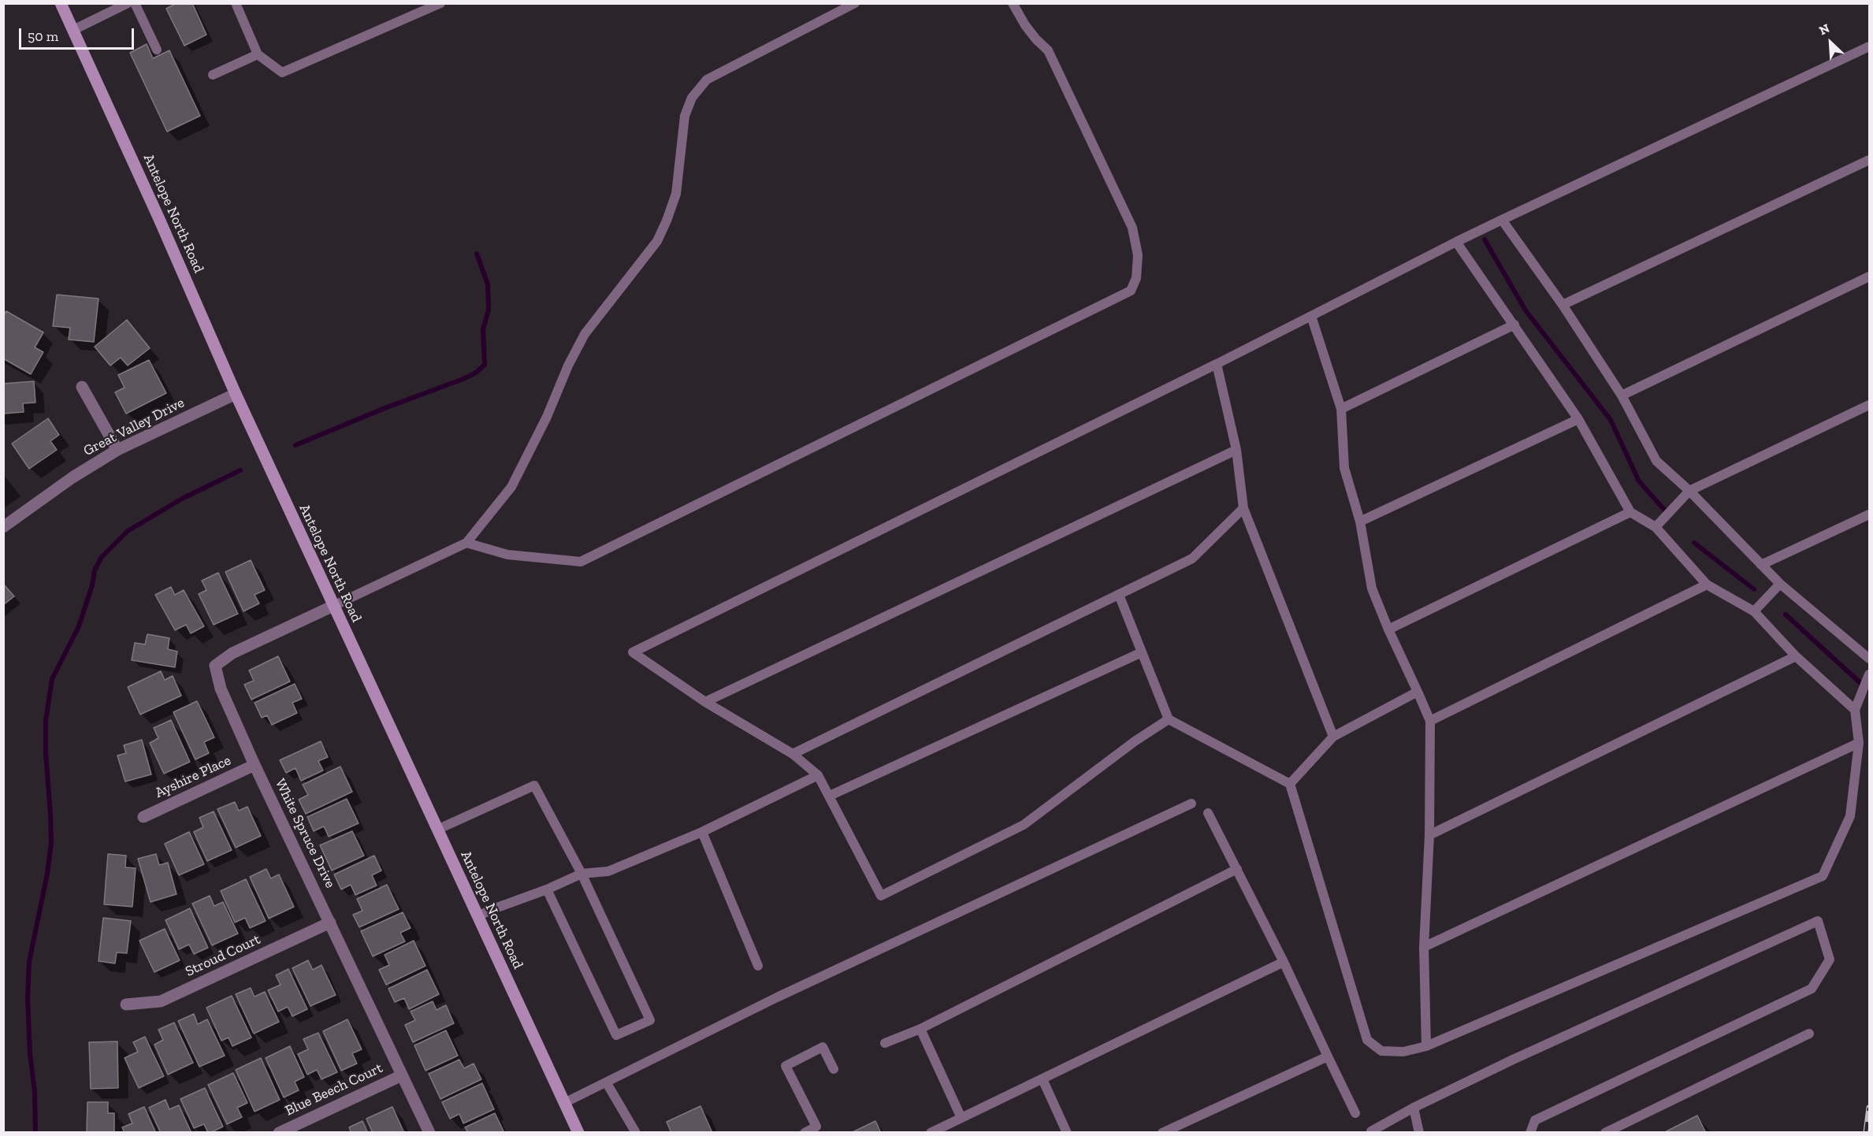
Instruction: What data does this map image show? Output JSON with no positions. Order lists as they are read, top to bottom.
{
  "streets": {
    "main road": ["Antelope North Road"],
    "street": [
      "Great Valley Drive",
      "Ayshire Place",
      "White Spruce Drive",
      "Stroud Court",
      "Blue Beech Court"
    ]
  },
  "crossings": [
    ["Antelope North Road", "Great Valley Drive"],
    ["Antelope North Road", "White Spruce Drive"],
    ["Ayshire Place", "White Spruce Drive"],
    ["White Spruce Drive", "Stroud Court"],
    ["White Spruce Drive", "Blue Beech Court"]
  ],
  "scale_bar": "50 m",
  "north": "top left"
}
